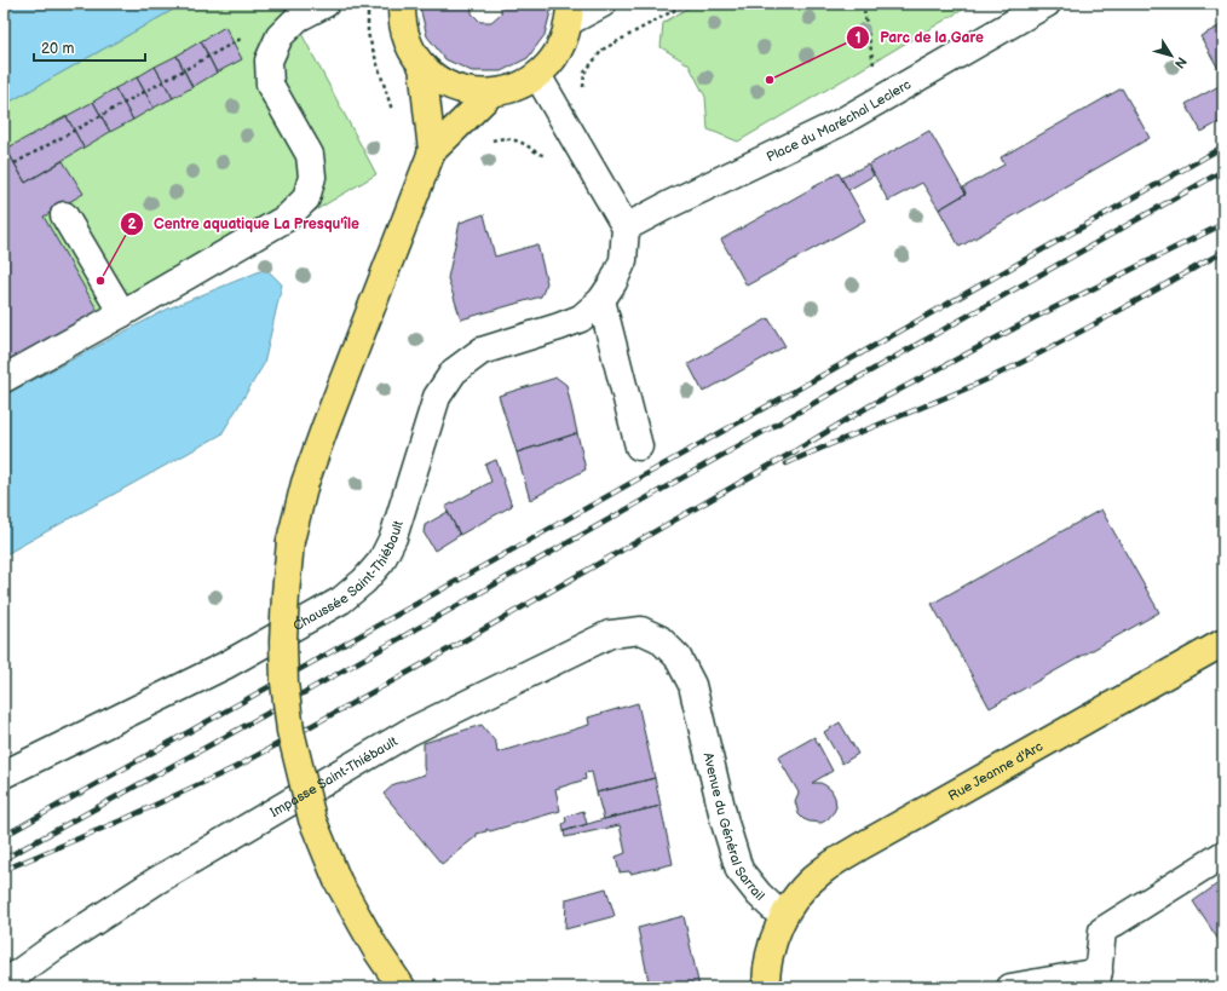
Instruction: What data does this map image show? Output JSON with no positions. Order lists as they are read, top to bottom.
{
  "streets": {
    "main road": ["Rue Jeanne d'Arc"],
    "street": [
      "Place du Maréchal Leclerc",
      "Chaussée Saint-Thiébault",
      "Impasse Saint-Thiébault",
      "Avenue du Général Sarrail"
    ]
  },
  "crossings": [
    ["Rue Jeanne d'Arc", "Avenue du Général Sarrail"],
    ["Impasse Saint-Thiébault", "Avenue du Général Sarrail"]
  ],
  "places": ["Parc de la Gare", "Centre aquatique La Presqu'île"],
  "scale_bar": "20 m",
  "north": "bottom right"
}
